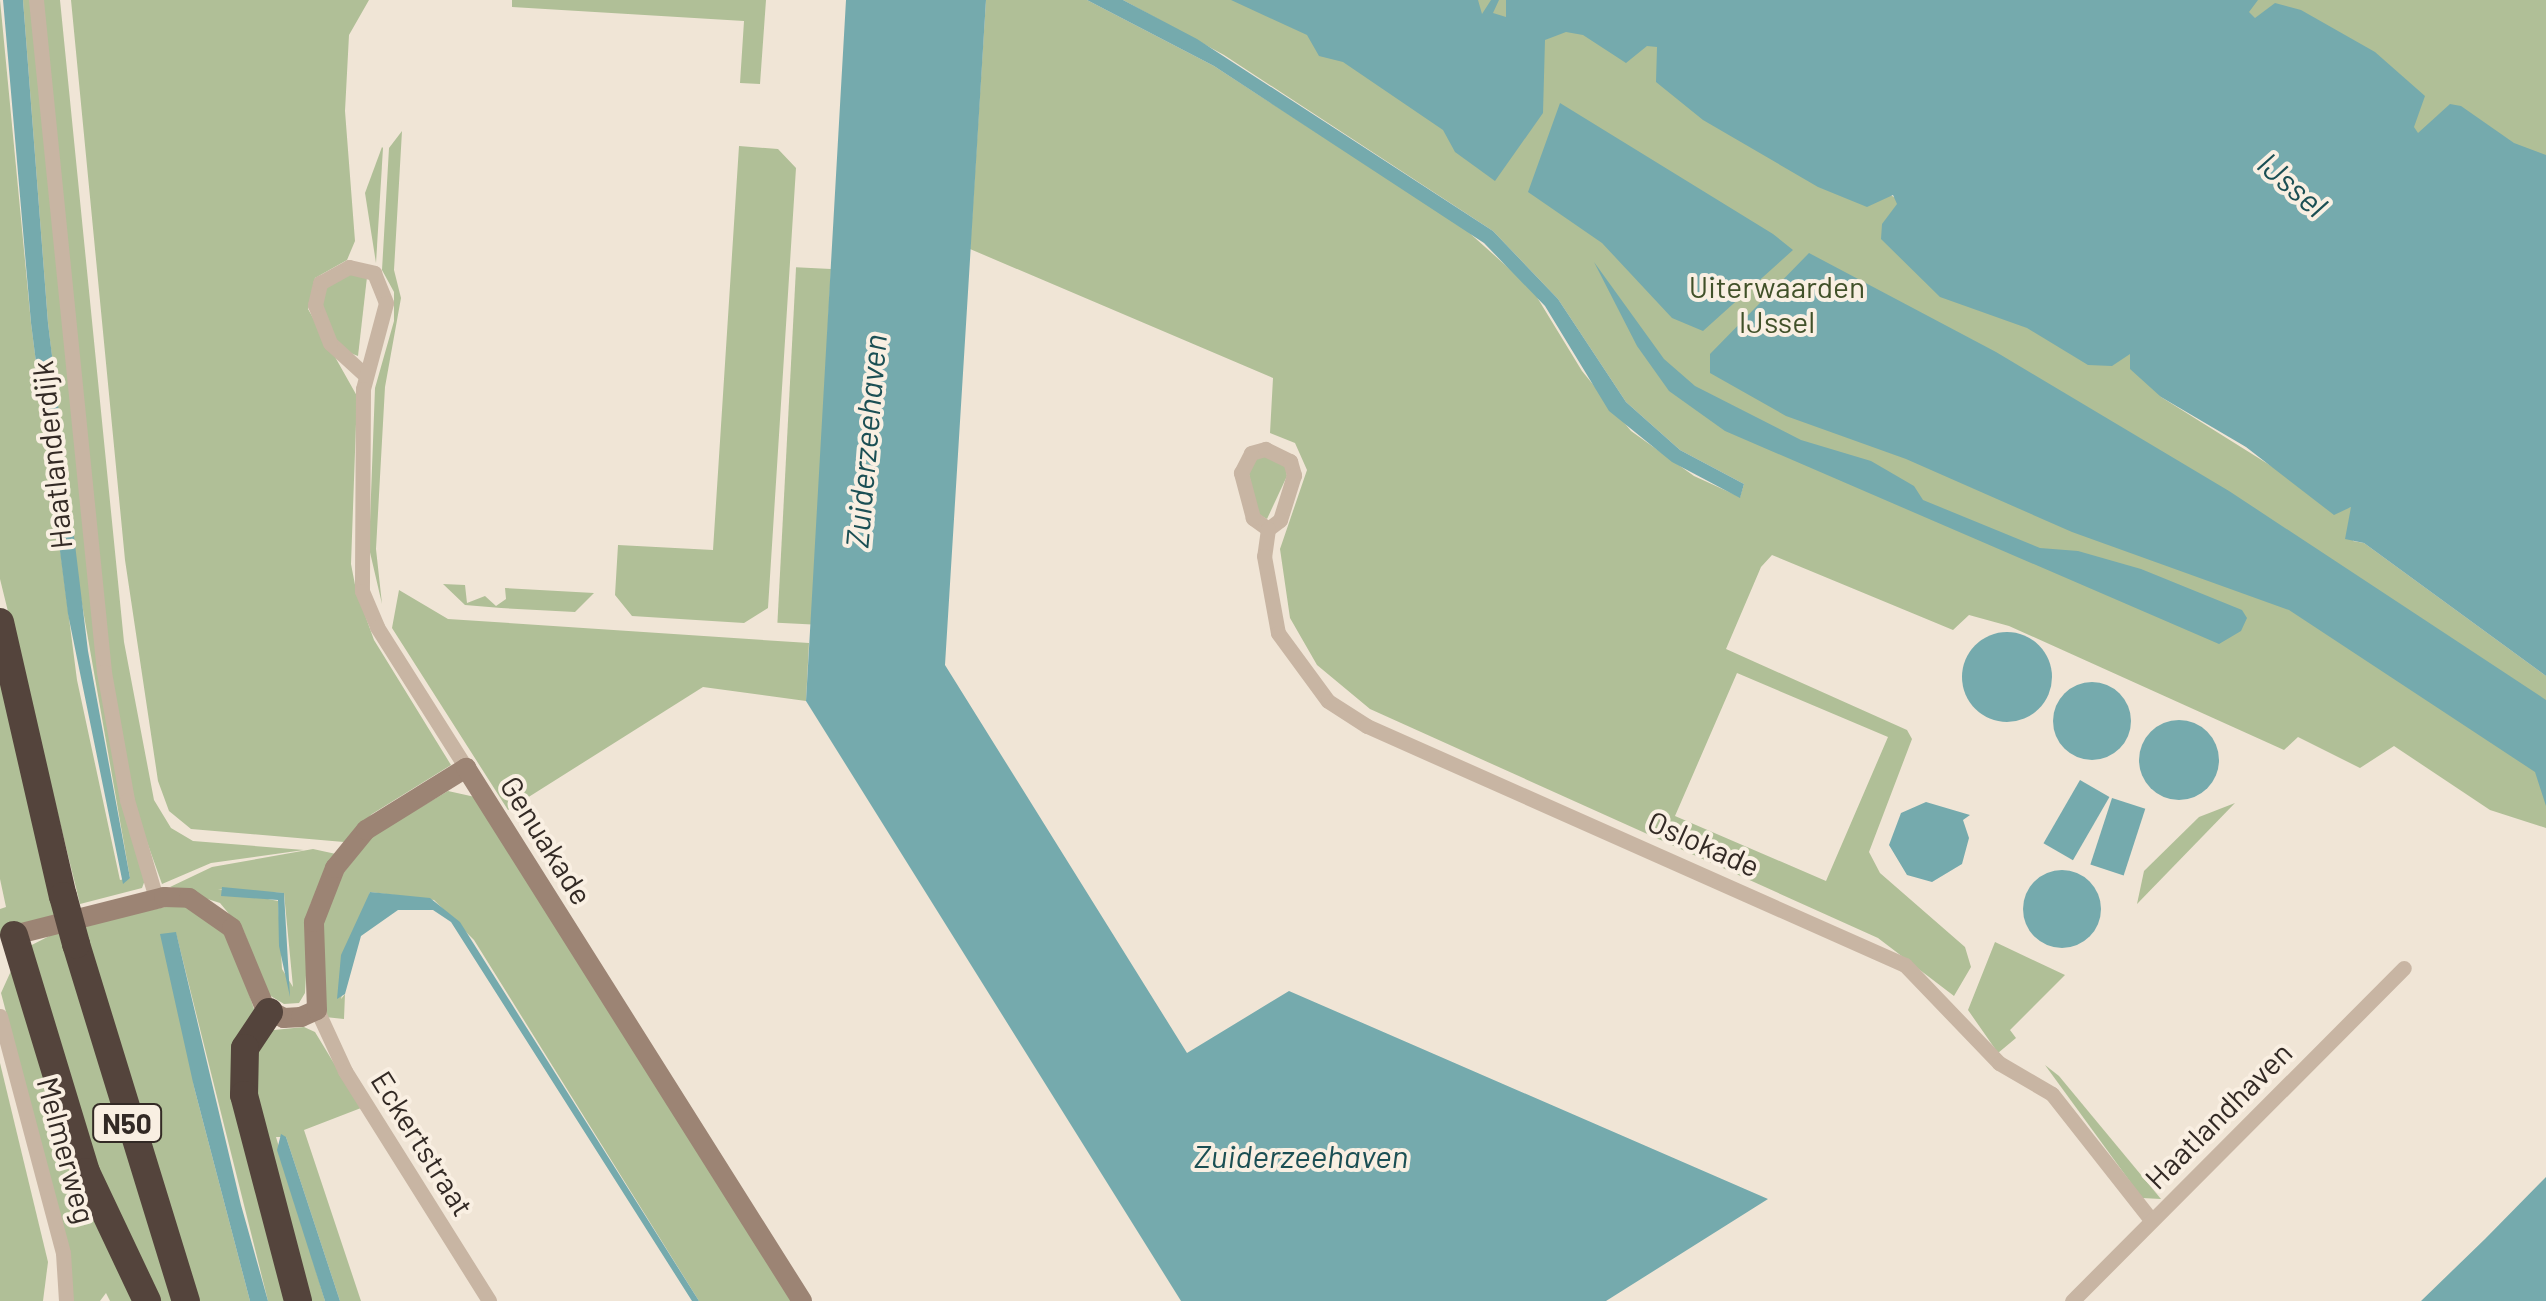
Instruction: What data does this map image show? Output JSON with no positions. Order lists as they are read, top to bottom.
{
  "streets": {
    "highway": ["N50"],
    "street": [
      "Haatlanderdijk",
      "Genuakade",
      "Oslokade",
      "Haatlandhaven",
      "Eckertstraat",
      "Melmerweg"
    ]
  },
  "crossings": [
    ["Oslokade", "Haatlandhaven"]
  ],
  "water": ["IJssel", "Zuiderzeehaven"],
  "parks": ["Uiterwaarden IJssel"]
}
